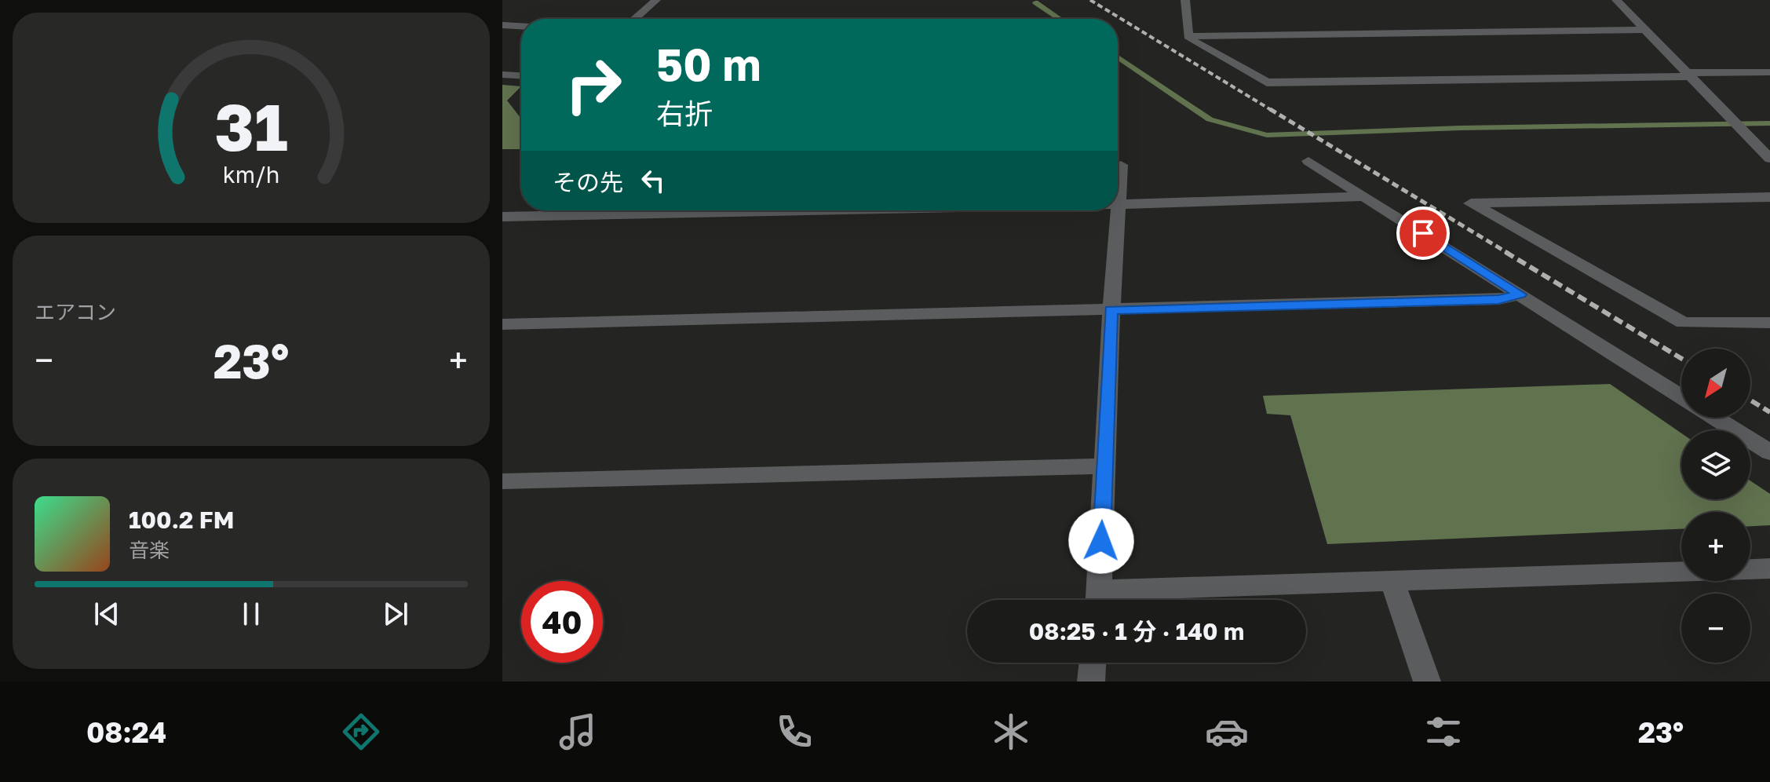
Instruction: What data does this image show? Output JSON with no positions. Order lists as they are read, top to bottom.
{
  "north": "bottom left",
  "page": {
    "turn": ["50 m", "右折"],
    "then": "その先",
    "tile": "エアコン",
    "heat": ["−", "23°", "+"],
    "map_buttons": ["+", "−"],
    "song": ["100.2 FM", "音楽"],
    "limit": "40",
    "trip": "08:25 · 1 分 · 140 m",
    "tabs": ["08:24", "23°"],
    "gauge": ["31", "km/h"]
  }
}
